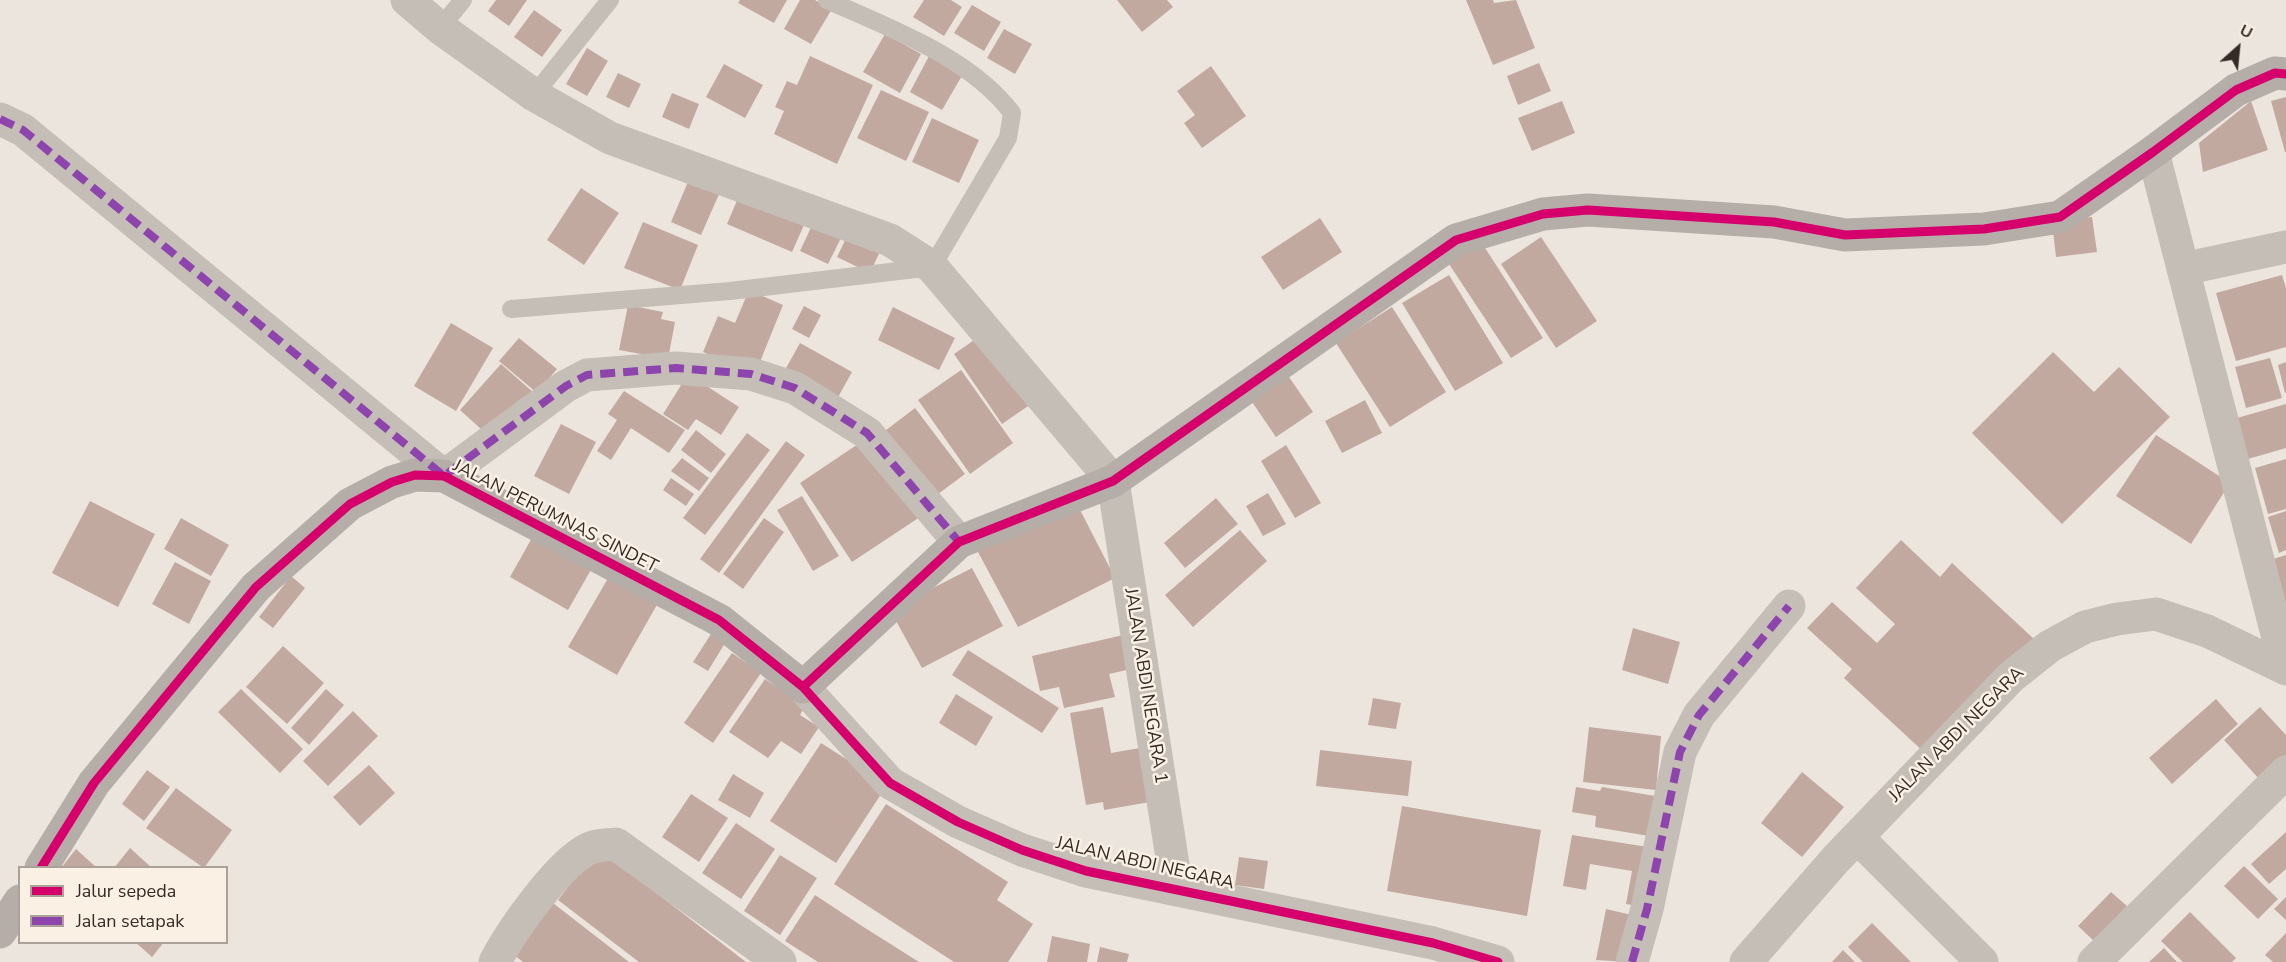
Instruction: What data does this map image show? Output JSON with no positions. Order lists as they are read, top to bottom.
{
  "streets": {
    "street": ["JALAN PERUMNAS SINDET", "JALAN ABDI NEGARA 1", "JALAN ABDI NEGARA"]
  },
  "crossings": [
    ["JALAN PERUMNAS SINDET", "JALAN ABDI NEGARA"],
    ["JALAN ABDI NEGARA 1", "JALAN ABDI NEGARA"]
  ],
  "legend": ["Jalur sepeda", "Jalan setapak"],
  "north": "top right"
}
